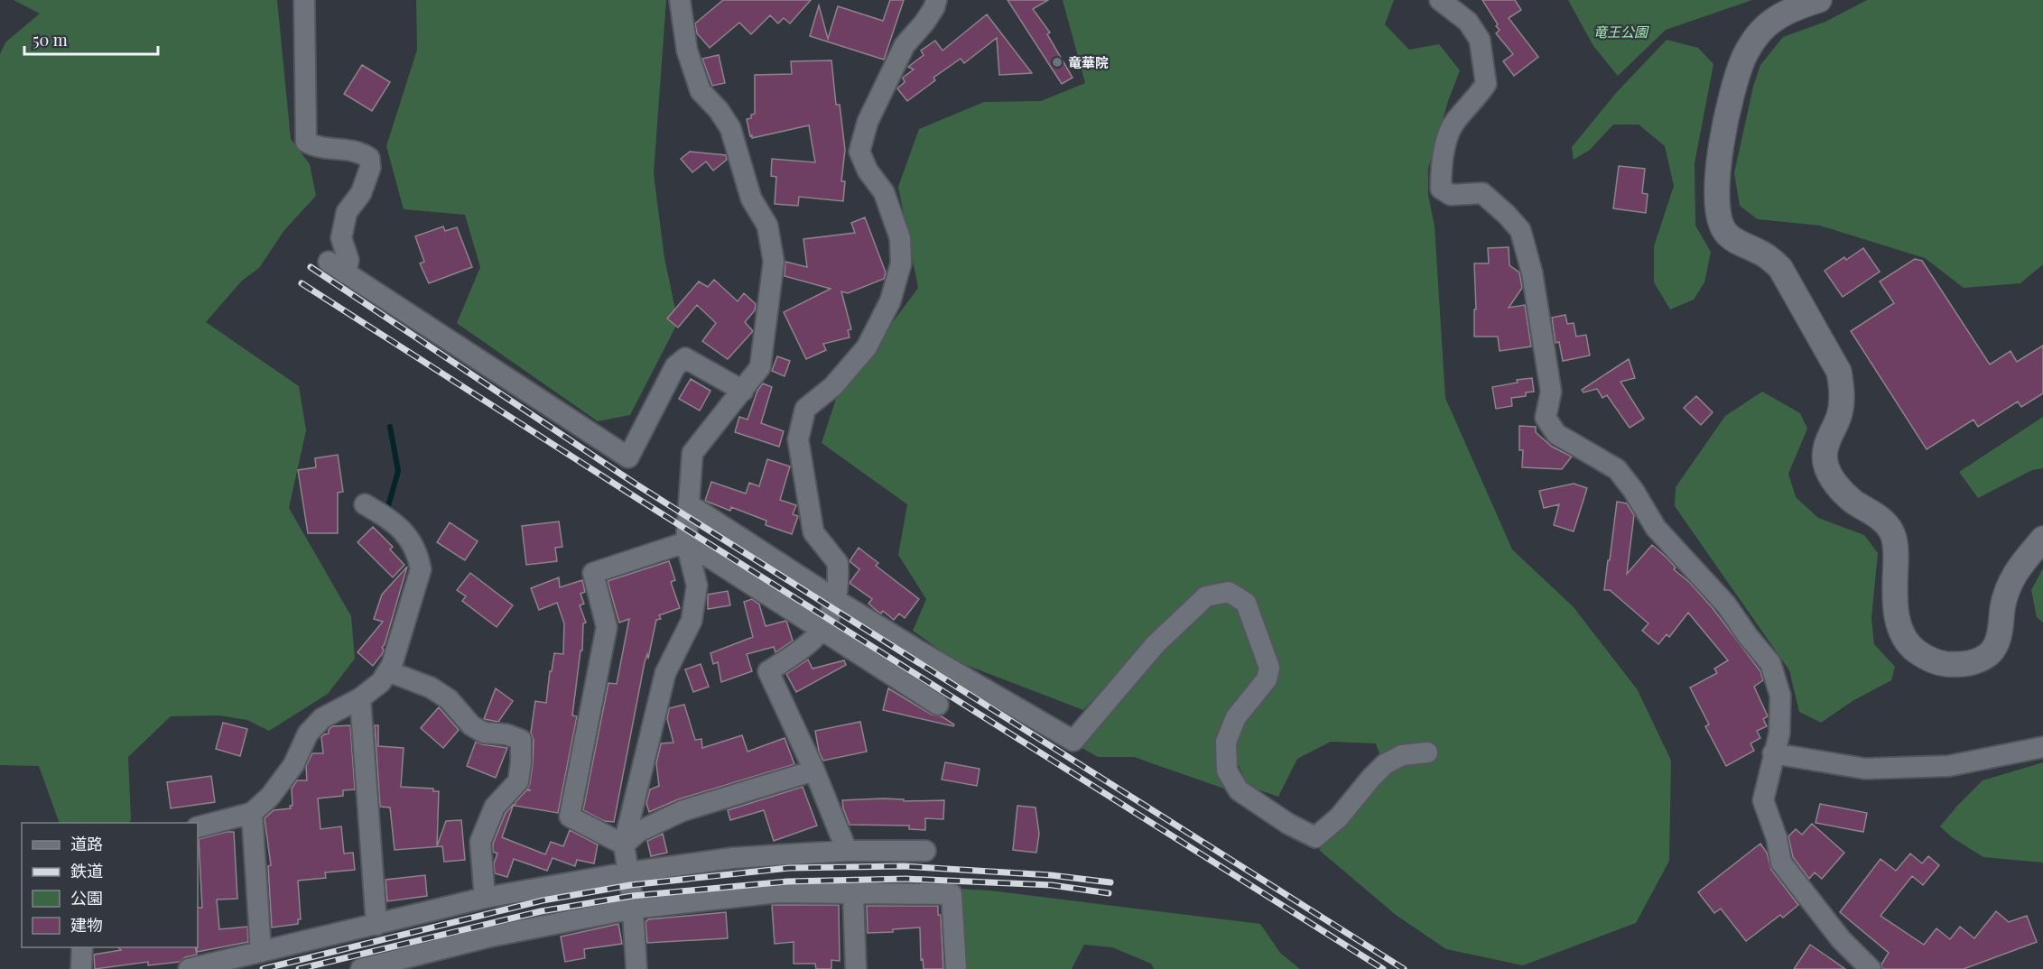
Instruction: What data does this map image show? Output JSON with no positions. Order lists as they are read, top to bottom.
{
  "parks": ["竜王公園"],
  "places": ["竜華院"],
  "legend": [
    "道路",
    "鉄道",
    "公園",
    "建物"
  ],
  "scale_bar": "50 m"
}
